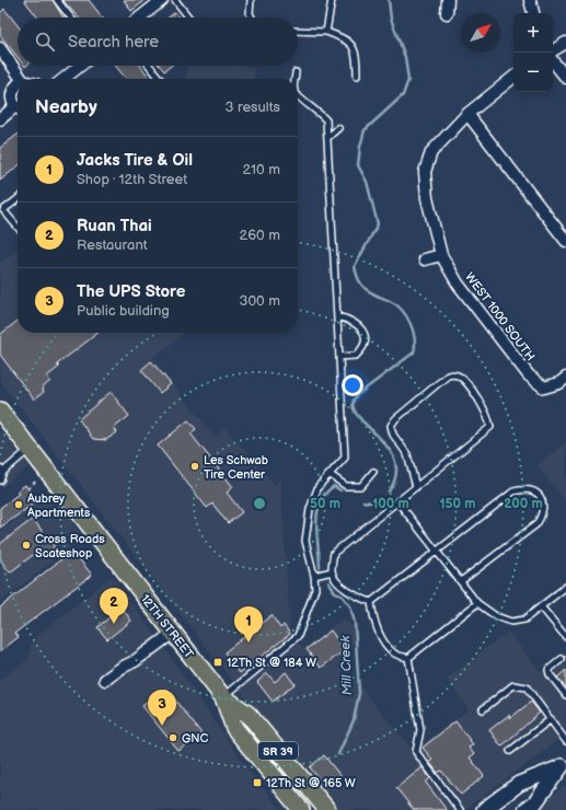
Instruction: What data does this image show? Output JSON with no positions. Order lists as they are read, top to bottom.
{
  "streets": {
    "main road": ["12TH STREET", "SR 39"],
    "street": ["WEST 1000 SOUTH"]
  },
  "water": ["Mill Creek"],
  "places": {
    "other": [
      "Les Schwab Tire Center",
      "Aubrey Apartments",
      "Cross Roads Scateshop",
      "GNC"
    ],
    "transit": ["12Th St @ 184 W", "12Th St @ 165 W"]
  },
  "north": "top right",
  "page": {
    "map_buttons": ["+", "−"],
    "search": "Search here",
    "heading": ["Nearby", "3 results"],
    "list": [
      {
        "mark": "1",
        "name": "Jacks Tire & Oil",
        "note": "Shop · 12th Street",
        "value": "210 m"
      },
      {
        "mark": "2",
        "name": "Ruan Thai",
        "note": "Restaurant",
        "value": "260 m"
      },
      {
        "mark": "3",
        "name": "The UPS Store",
        "note": "Public building",
        "value": "300 m"
      }
    ],
    "pins": ["2", "1", "3"]
  },
  "rings": [
    "50 m",
    "100 m",
    "150 m",
    "200 m"
  ]
}
